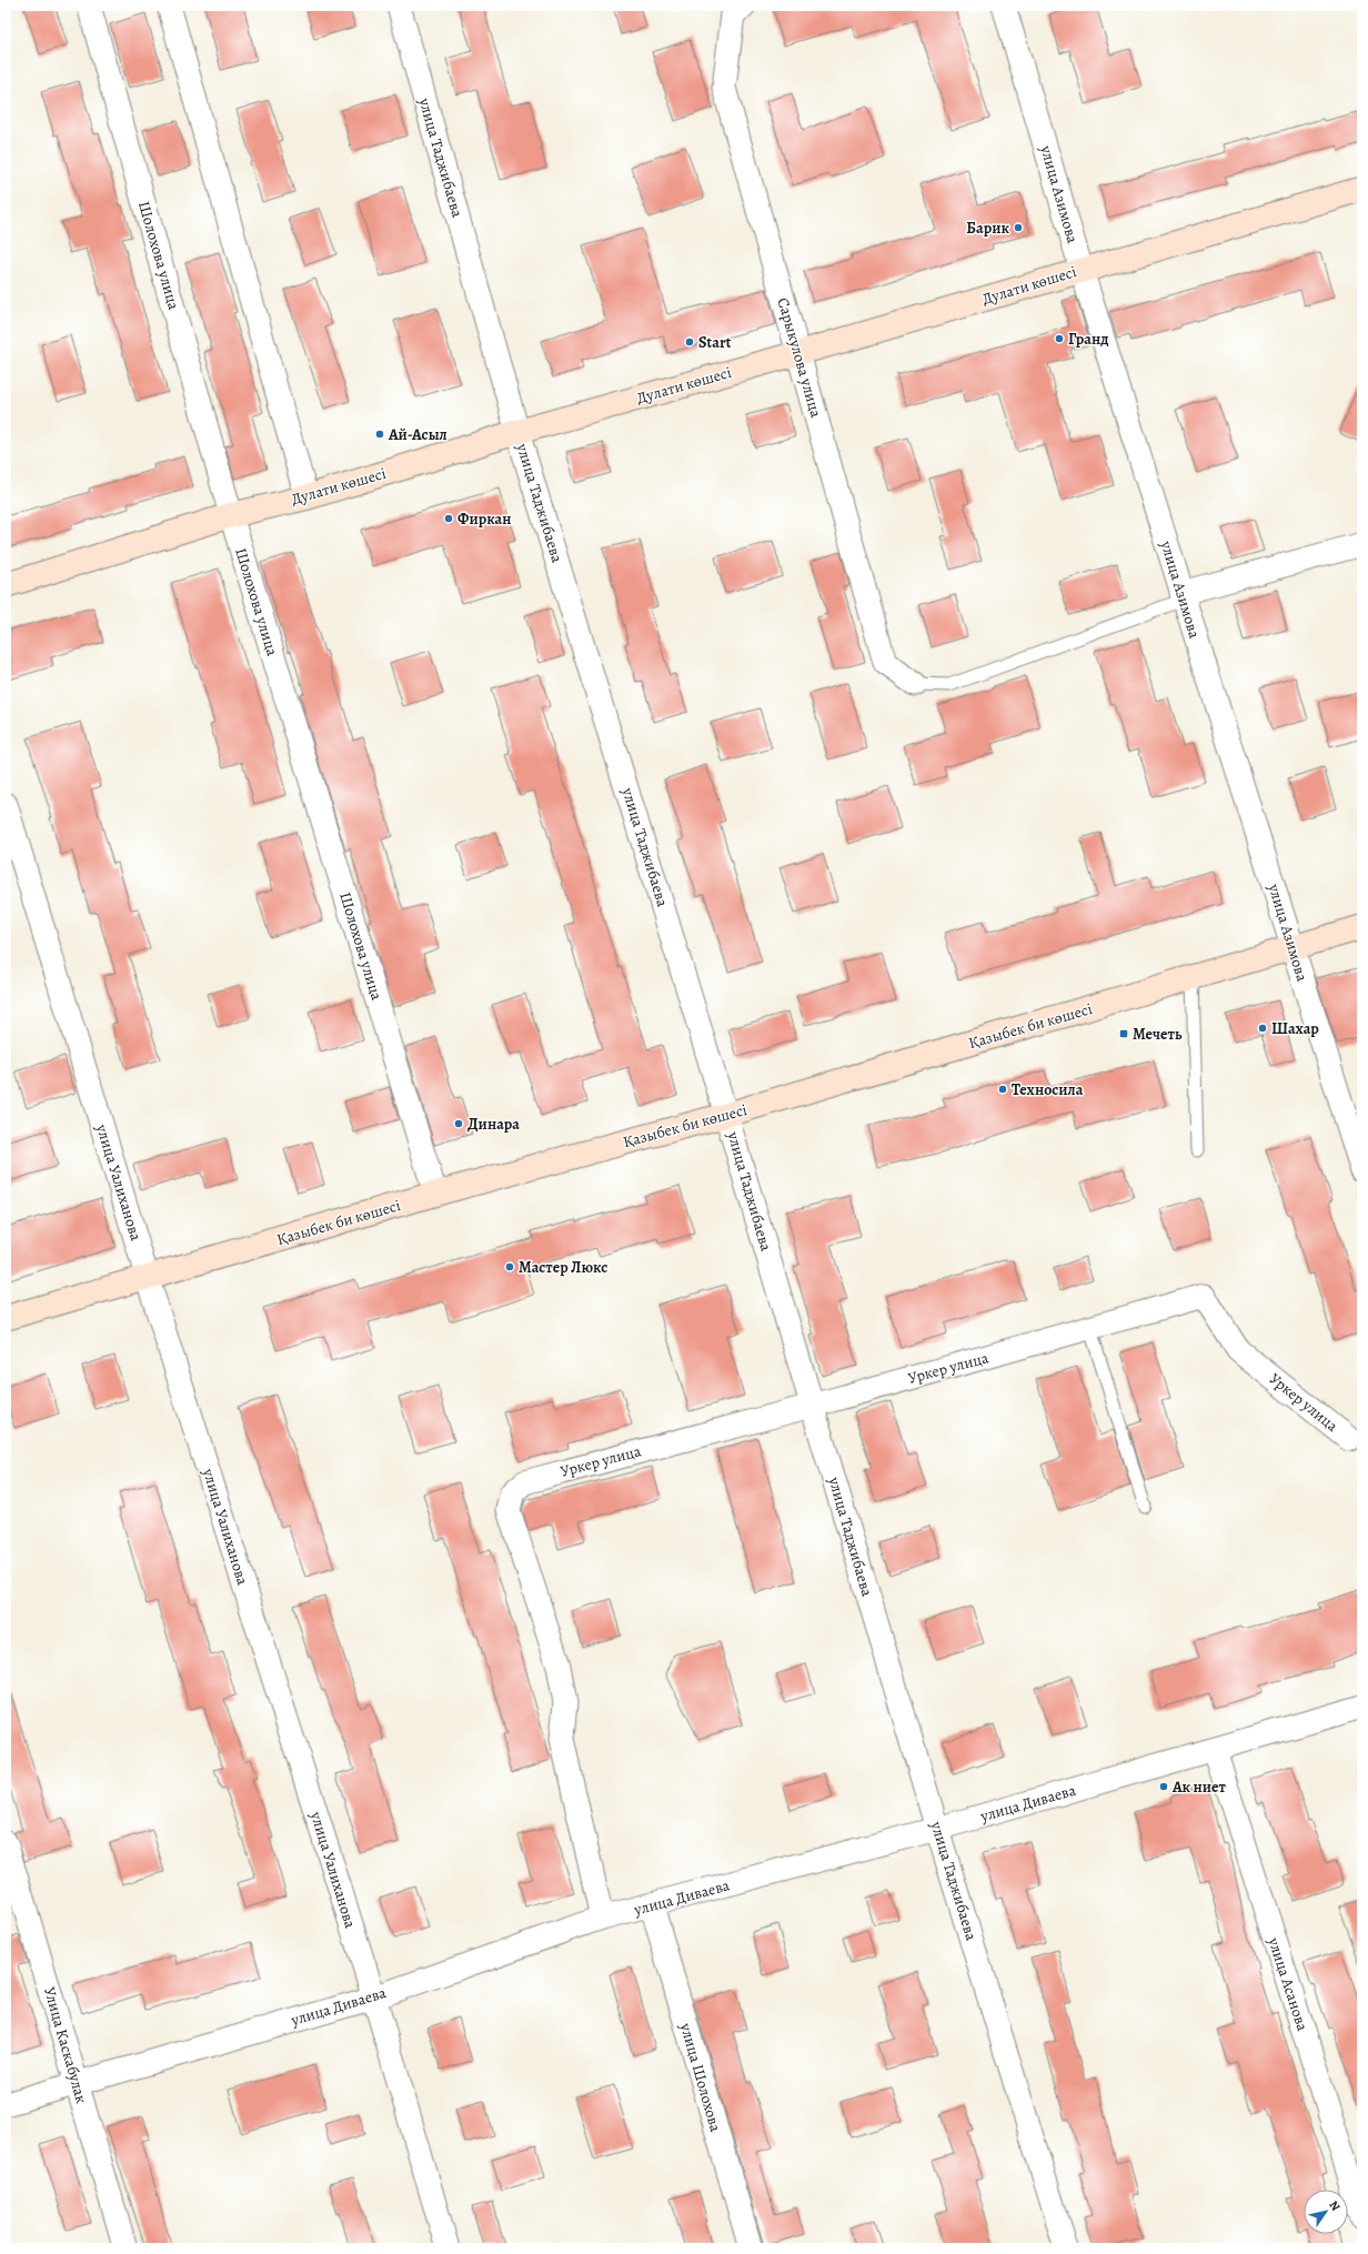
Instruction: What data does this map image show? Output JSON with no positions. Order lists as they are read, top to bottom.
{
  "streets": {
    "main road": ["Дулати көшесі", "Қазыбек би көшесі"],
    "street": [
      "улица Таджибаева",
      "улица Азимова",
      "Шолохова улица",
      "Сарыкулова улица",
      "улица Уалиханова",
      "Уркер улица",
      "улица Диваева",
      "улица Асанова",
      "Улица Каскабулак",
      "улица Шолохова"
    ]
  },
  "crossings": [
    ["улица Таджибаева", "Дулати көшесі"],
    ["улица Таджибаева", "Қазыбек би көшесі"],
    ["улица Таджибаева", "Уркер улица"],
    ["улица Таджибаева", "улица Диваева"],
    ["улица Азимова", "Дулати көшесі"],
    ["улица Азимова", "Қазыбек би көшесі"],
    ["Шолохова улица", "Дулати көшесі"],
    ["Шолохова улица", "Қазыбек би көшесі"],
    ["Дулати көшесі", "Сарыкулова улица"],
    ["Қазыбек би көшесі", "улица Уалиханова"],
    ["улица Уалиханова", "улица Диваева"],
    ["Уркер улица", "улица Диваева"],
    ["улица Диваева", "улица Асанова"],
    ["улица Диваева", "Улица Каскабулак"],
    ["улица Диваева", "улица Шолохова"]
  ],
  "places": {
    "other": [
      "Барик",
      "Гранд",
      "Start",
      "Ай-Асыл",
      "Фиркан",
      "Шахар",
      "Техносила",
      "Динара",
      "Мастер Люкс",
      "Ак ниет"
    ],
    "transit": ["Мечеть"]
  },
  "north": "top right"
}
